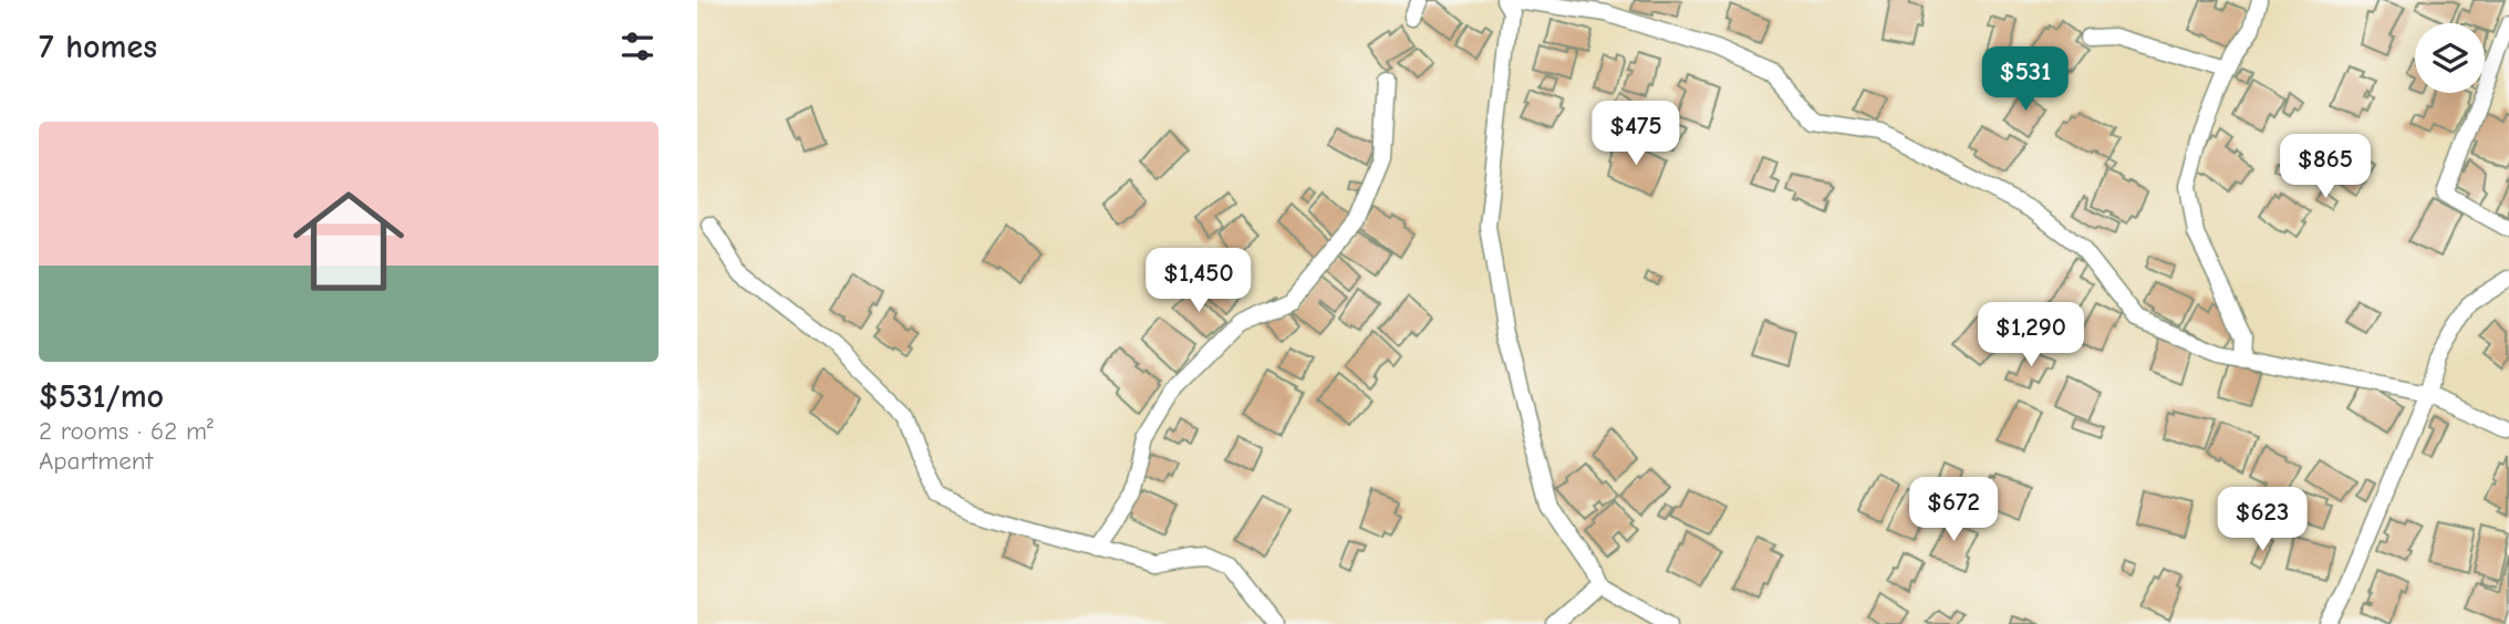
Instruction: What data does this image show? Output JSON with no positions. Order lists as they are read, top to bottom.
{
  "page": {
    "heading": "7 homes",
    "price": [
      "$531",
      "$475",
      "$865",
      "$1,450",
      "$1,290",
      "$672",
      "$623"
    ],
    "list": [
      {
        "name": "$531/mo",
        "note": "2 rooms · 62 m² · Apartment"
      }
    ]
  }
}
